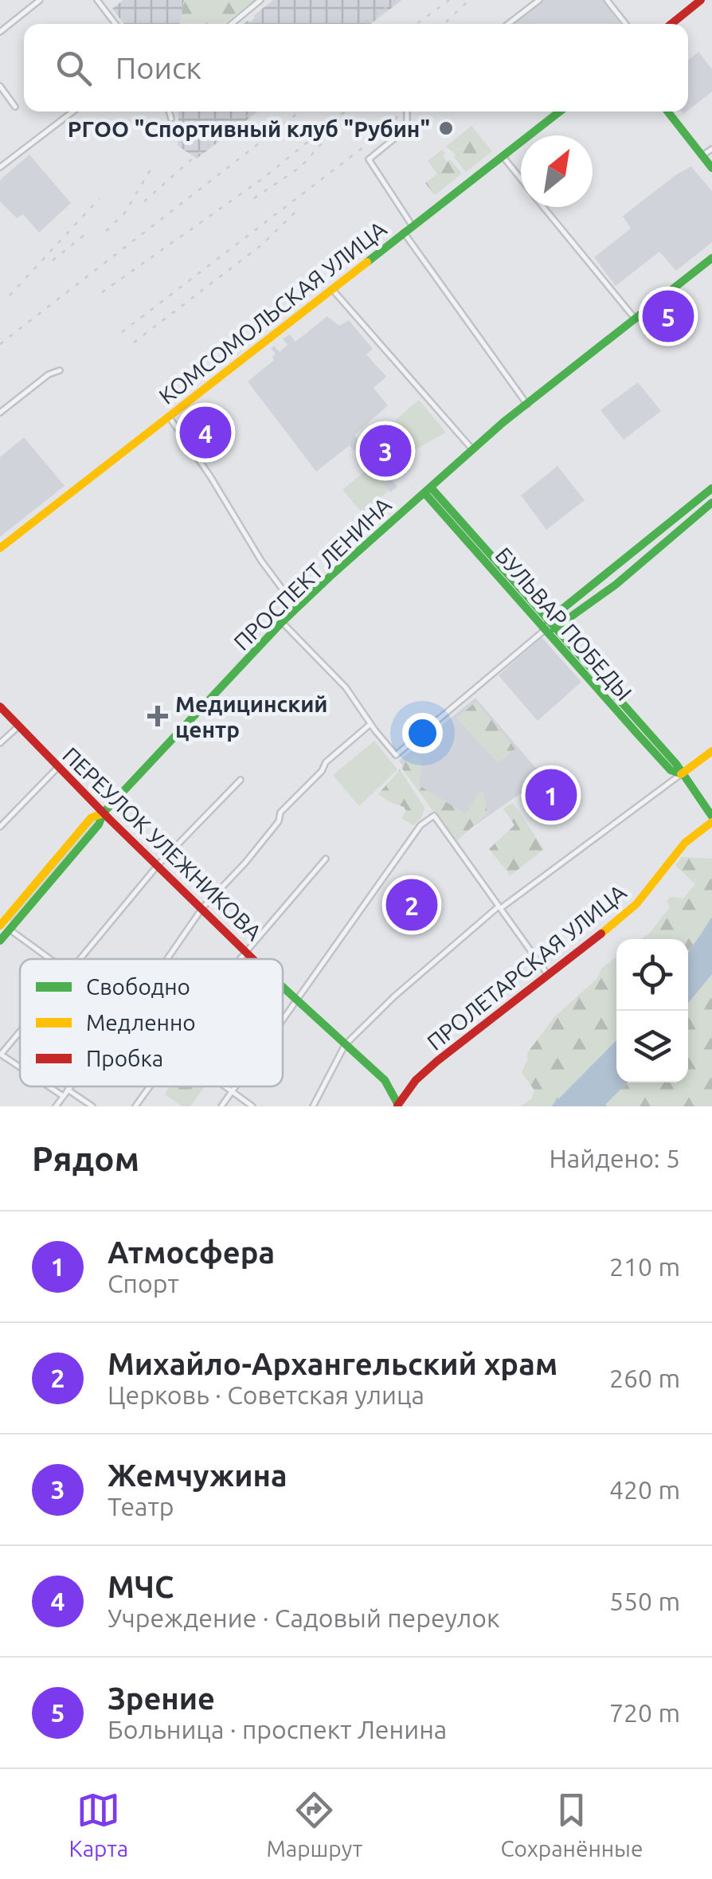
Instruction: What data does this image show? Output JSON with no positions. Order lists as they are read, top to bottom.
{
  "streets": {
    "main road": [
      "КОМСОМОЛЬСКАЯ УЛИЦА",
      "ПРОСПЕКТ ЛЕНИНА",
      "БУЛЬВАР ПОБЕДЫ",
      "ПЕРЕУЛОК УЛЕЖНИКОВА",
      "ПРОЛЕТАРСКАЯ УЛИЦА"
    ]
  },
  "crossings": [
    ["ПРОСПЕКТ ЛЕНИНА", "БУЛЬВАР ПОБЕДЫ"],
    ["ПРОСПЕКТ ЛЕНИНА", "ПЕРЕУЛОК УЛЕЖНИКОВА"],
    ["БУЛЬВАР ПОБЕДЫ", "ПРОЛЕТАРСКАЯ УЛИЦА"],
    ["ПЕРЕУЛОК УЛЕЖНИКОВА", "ПРОЛЕТАРСКАЯ УЛИЦА"]
  ],
  "places": {
    "other": ["РГОО \"Спортивный клуб \"Рубин\""],
    "health": ["Медицинский центр"]
  },
  "legend": ["Свободно", "Медленно", "Пробка"],
  "north": "top right",
  "page": {
    "search": "Поиск",
    "pins": [
      "5",
      "4",
      "3",
      "1",
      "2"
    ],
    "heading": ["Рядом", "Найдено: 5"],
    "list": [
      {
        "mark": "1",
        "name": "Атмосфера",
        "note": "Спорт",
        "value": "210 m"
      },
      {
        "mark": "2",
        "name": "Михайло-Архангельский храм",
        "note": "Церковь · Советская улица",
        "value": "260 m"
      },
      {
        "mark": "3",
        "name": "Жемчужина",
        "note": "Театр",
        "value": "420 m"
      },
      {
        "mark": "4",
        "name": "МЧС",
        "note": "Учреждение · Садовый переулок",
        "value": "550 m"
      },
      {
        "mark": "5",
        "name": "Зрение",
        "note": "Больница · проспект Ленина",
        "value": "720 m"
      }
    ],
    "nav": ["Карта", "Маршрут", "Сохранённые"]
  }
}
